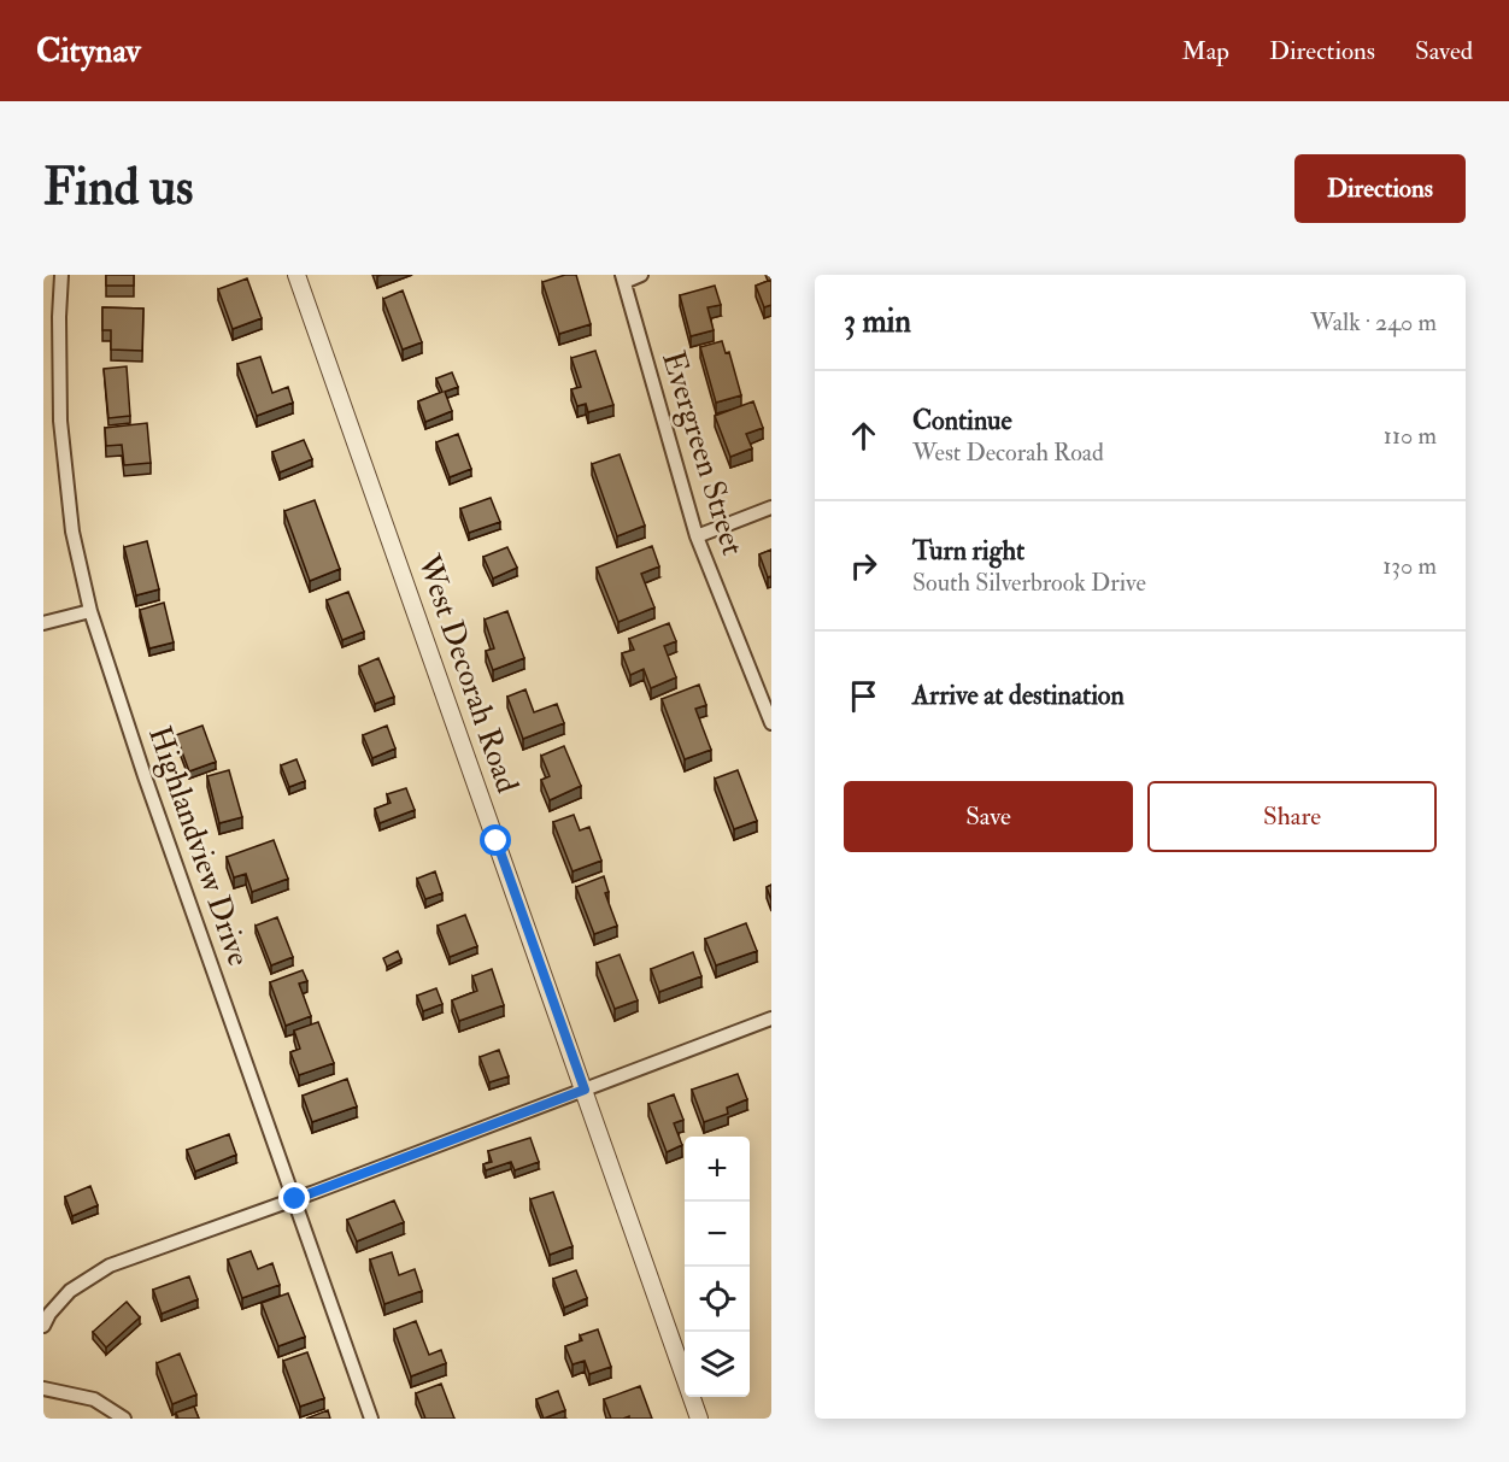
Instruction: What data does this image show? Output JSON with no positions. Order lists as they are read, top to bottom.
{
  "streets": {
    "street": ["Evergreen Street", "West Decorah Road", "Highlandview Drive"]
  },
  "page": {
    "header": "Citynav",
    "nav": ["Map", "Directions", "Saved"],
    "buttons": [
      "Directions",
      ["Save", "Share"]
    ],
    "title": "Find us",
    "heading": ["3 min", "Walk · 240 m"],
    "list": [
      ["Continue", "West Decorah Road", "110 m"],
      ["Turn right", "South Silverbrook Drive", "130 m"],
      "Arrive at destination"
    ],
    "map_buttons": ["+", "−"]
  }
}
